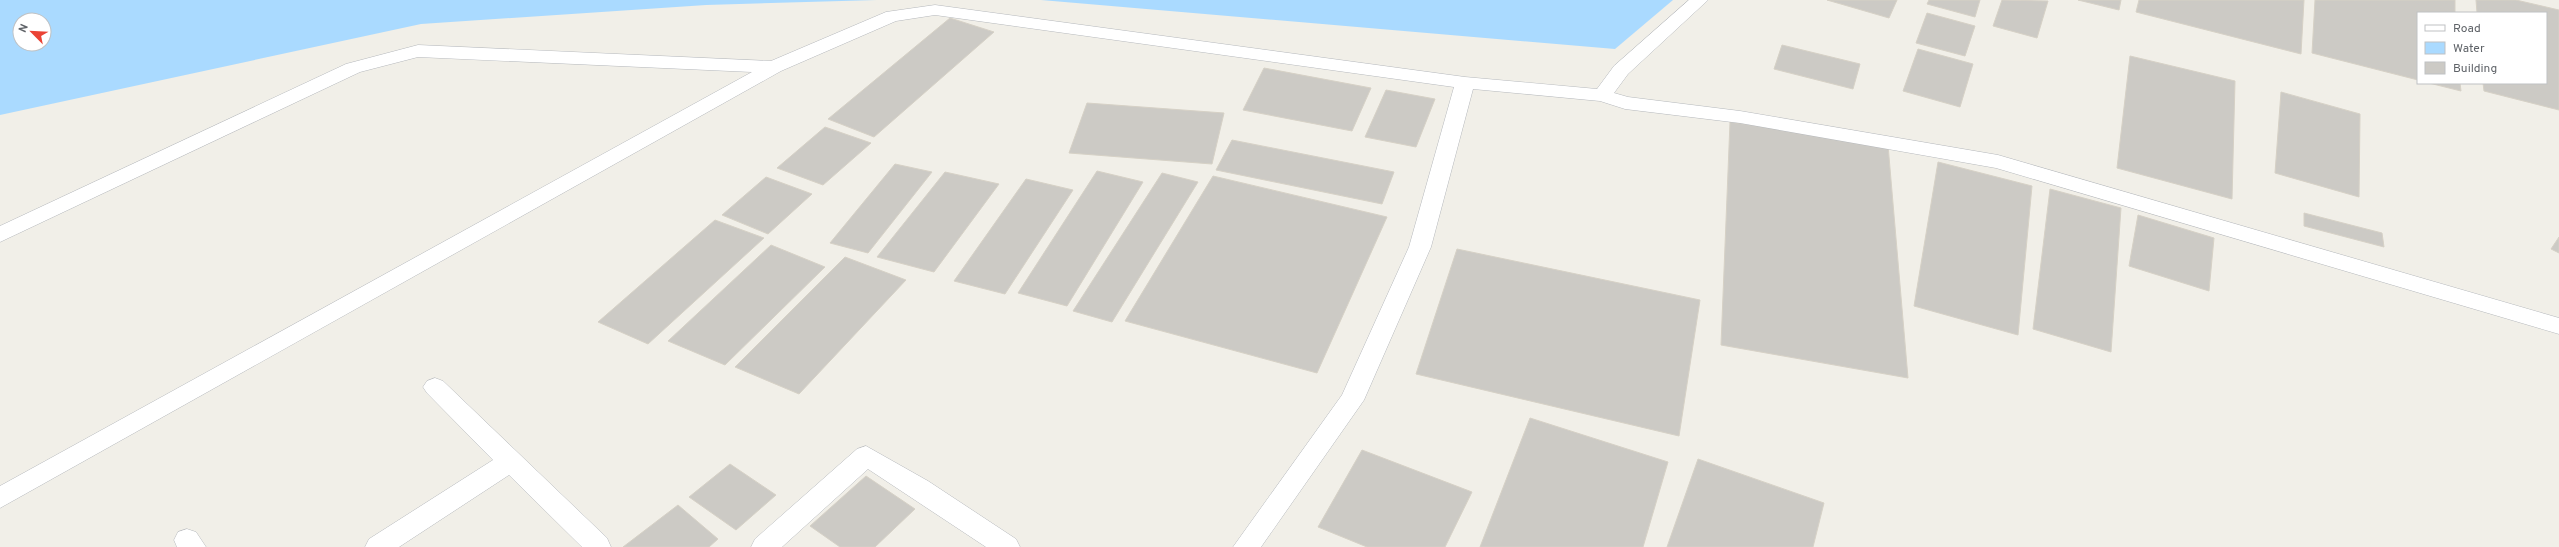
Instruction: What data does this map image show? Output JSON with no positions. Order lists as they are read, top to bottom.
{
  "legend": ["Road", "Water", "Building"],
  "north": "top left"
}
